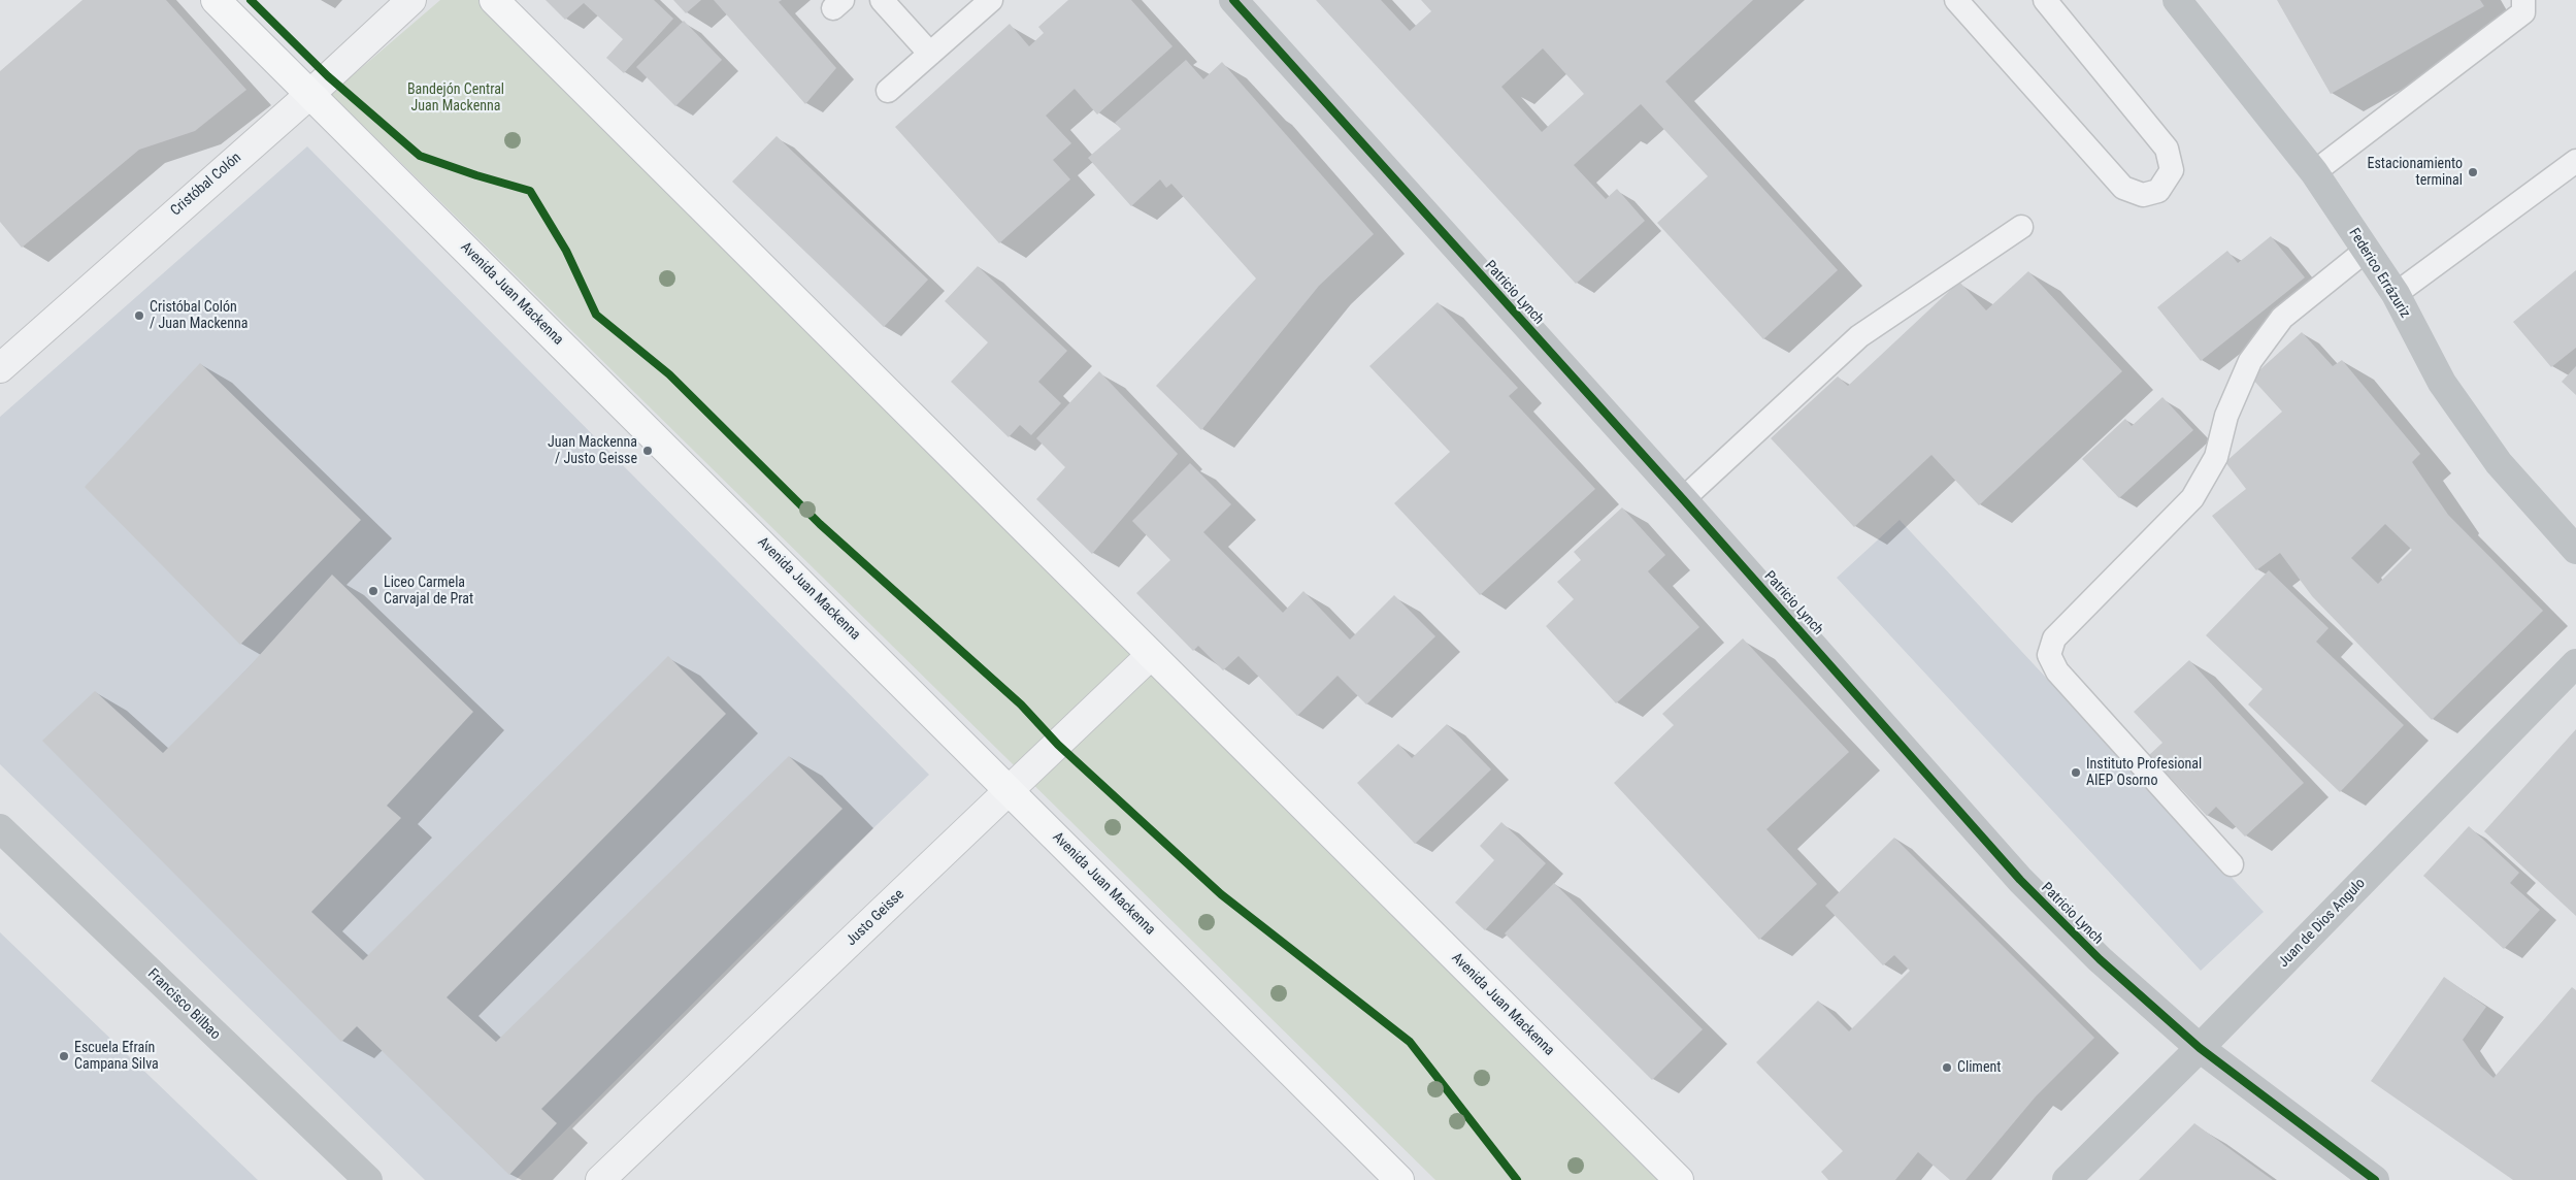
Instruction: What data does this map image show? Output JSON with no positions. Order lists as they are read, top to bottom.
{
  "streets": {
    "main road": ["Avenida Juan Mackenna"],
    "street": [
      "Cristóbal Colón",
      "Federico Errázuriz",
      "Patricio Lynch",
      "Justo Geisse",
      "Juan de Dios Angulo",
      "Francisco Bilbao"
    ]
  },
  "crossings": [
    ["Cristóbal Colón", "Avenida Juan Mackenna"],
    ["Patricio Lynch", "Juan de Dios Angulo"],
    ["Avenida Juan Mackenna", "Justo Geisse"]
  ],
  "parks": ["Bandejón Central Juan Mackenna"],
  "places": [
    "Estacionamiento terminal",
    "Cristóbal Colón / Juan Mackenna",
    "Juan Mackenna / Justo Geisse",
    "Liceo Carmela Carvajal de Prat",
    "Instituto Profesional AIEP Osorno",
    "Escuela Efraín Campana Silva",
    "Climent"
  ]
}
